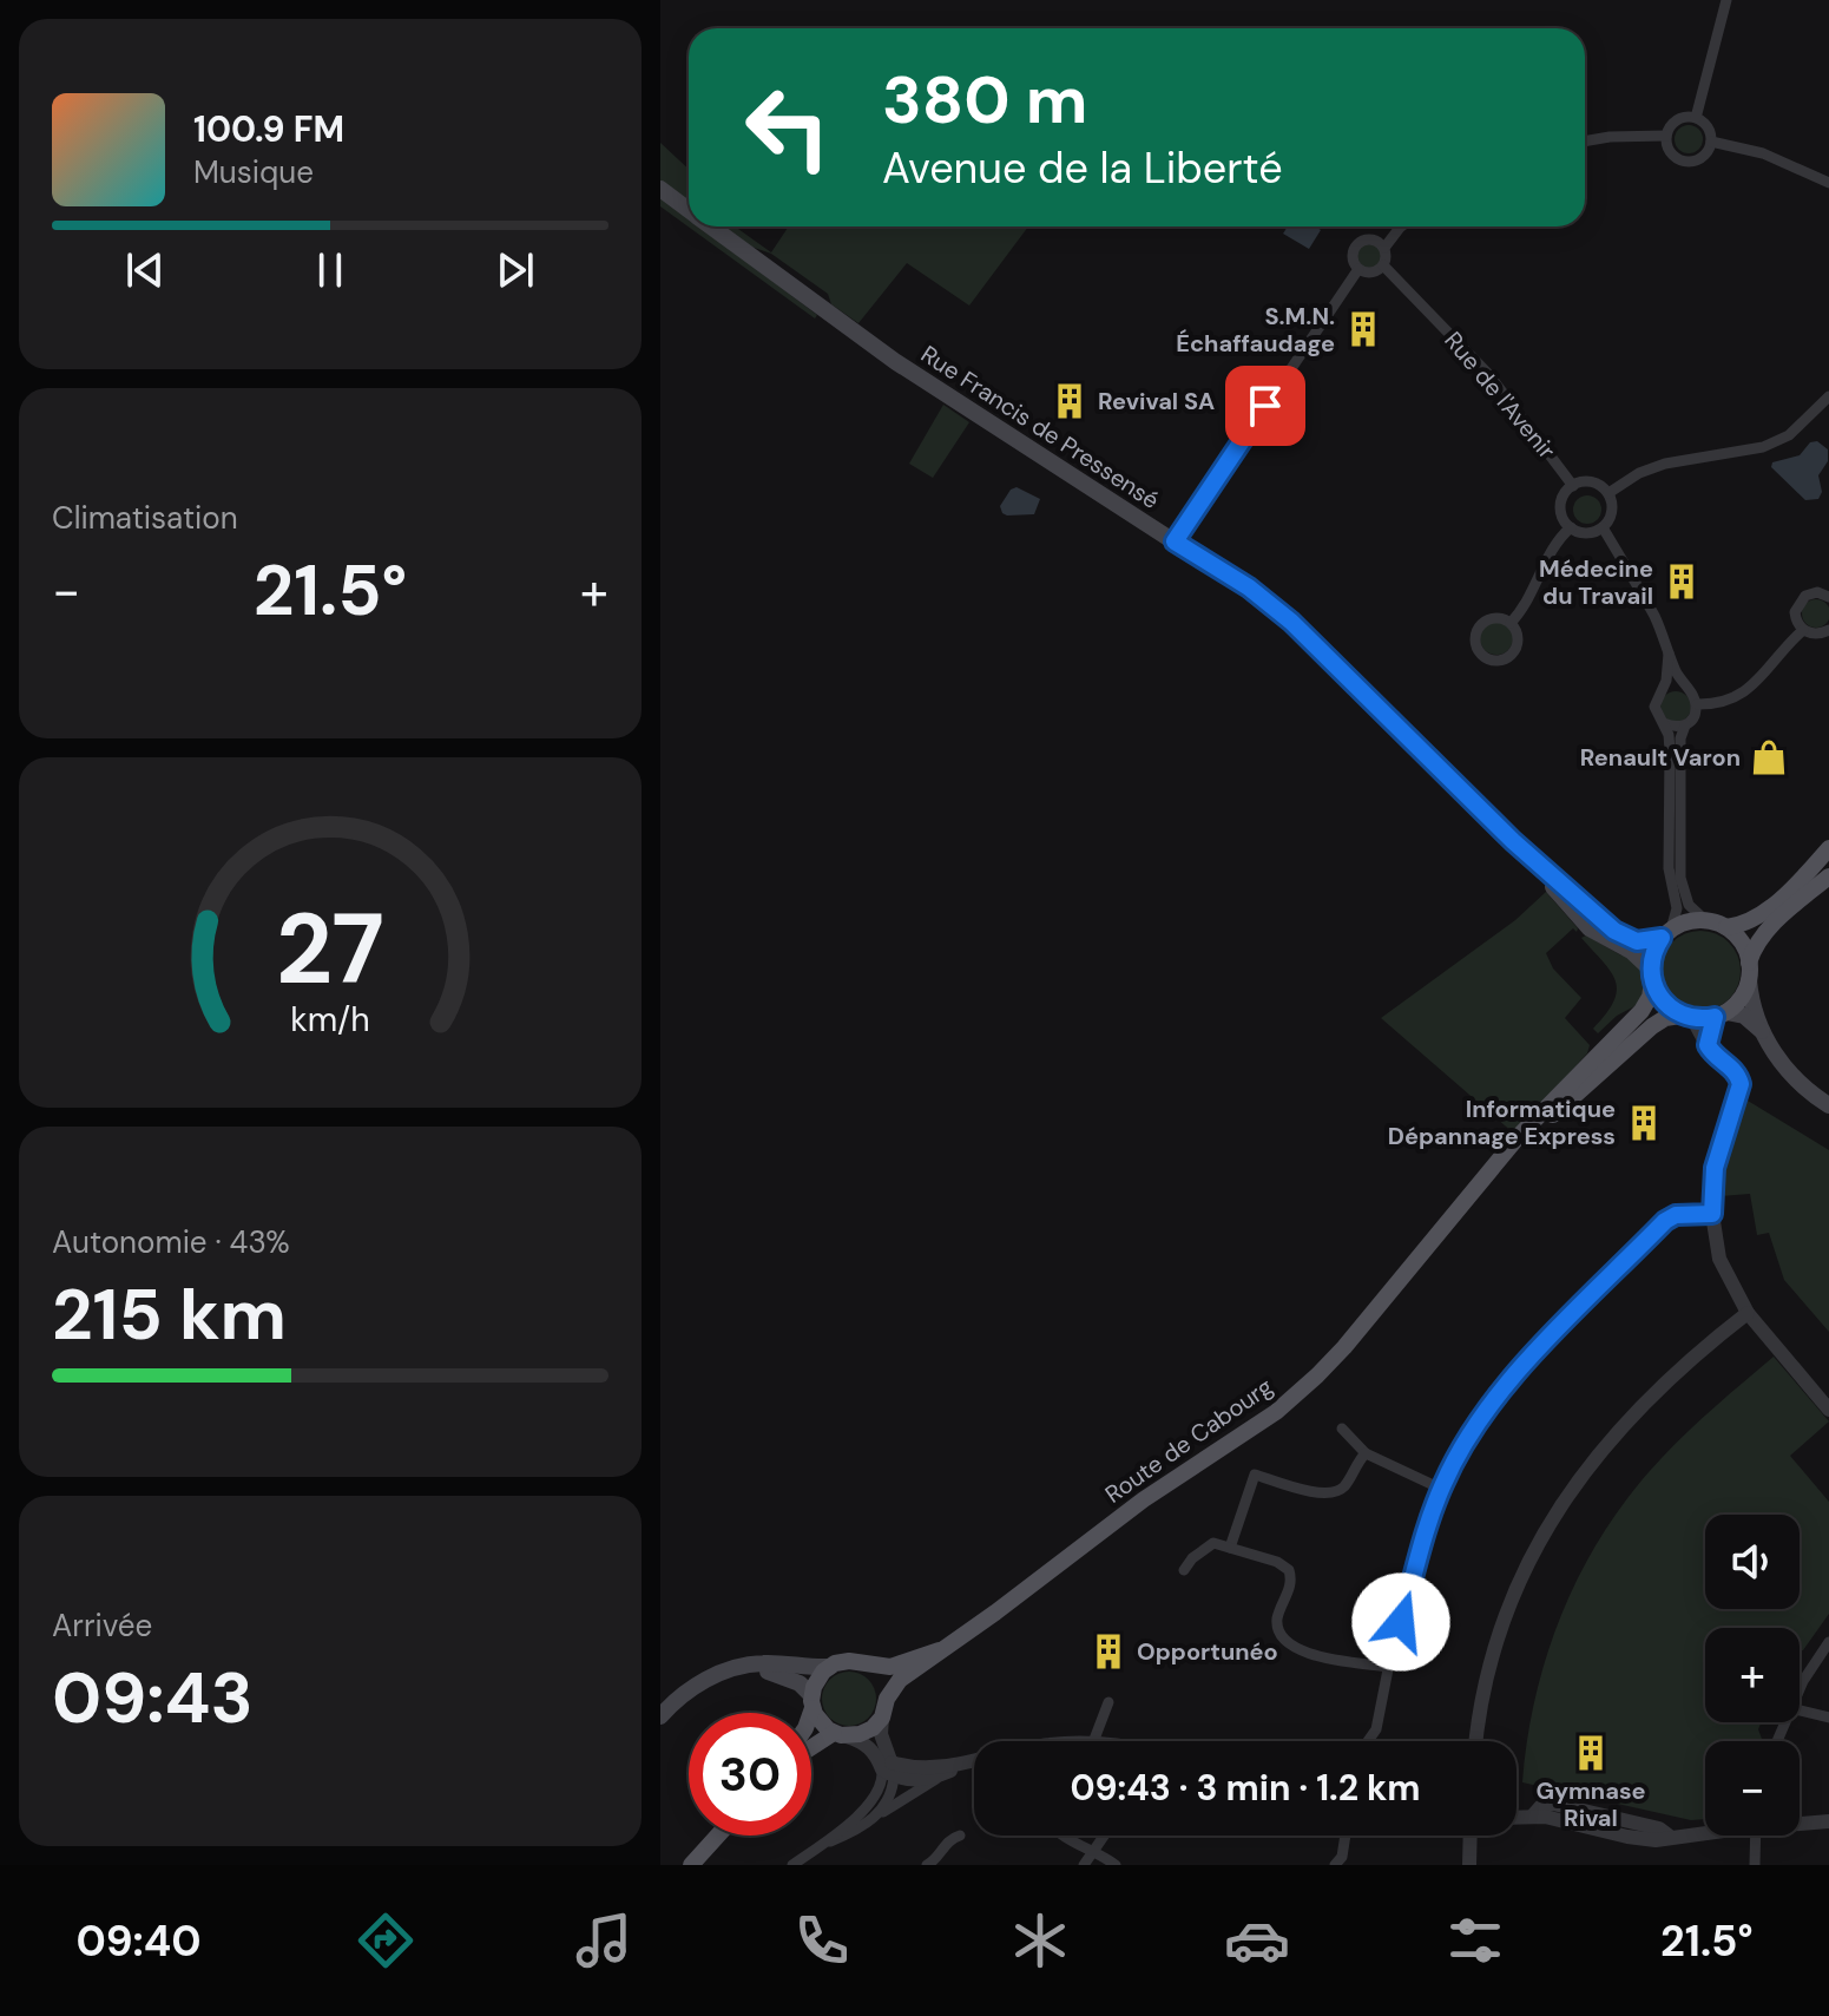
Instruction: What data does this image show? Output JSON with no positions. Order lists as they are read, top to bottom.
{
  "streets": {
    "main road": ["Rue Francis de Pressensé", "Route de Cabourg"],
    "street": ["Rue de l'Avenir"]
  },
  "places": {
    "building": [
      "S.M.N. Échaffaudage",
      "Revival SA",
      "Médecine du Travail",
      "Informatique Dépannage Express",
      "Opportunéo",
      "Gymnase Rival"
    ],
    "shop": ["Renault Varon"]
  },
  "page": {
    "turn": ["380 m", "Avenue de la Liberté"],
    "song": ["100.9 FM", "Musique"],
    "tile": [
      "Climatisation",
      ["Autonomie · 43%", "215 km"],
      ["Arrivée", "09:43"]
    ],
    "heat": ["−", "21.5°", "+"],
    "map_buttons": ["+", "−"],
    "limit": "30",
    "trip": "09:43 · 3 min · 1.2 km",
    "tabs": ["09:40", "21.5°"],
    "gauge": ["27", "km/h"]
  }
}
